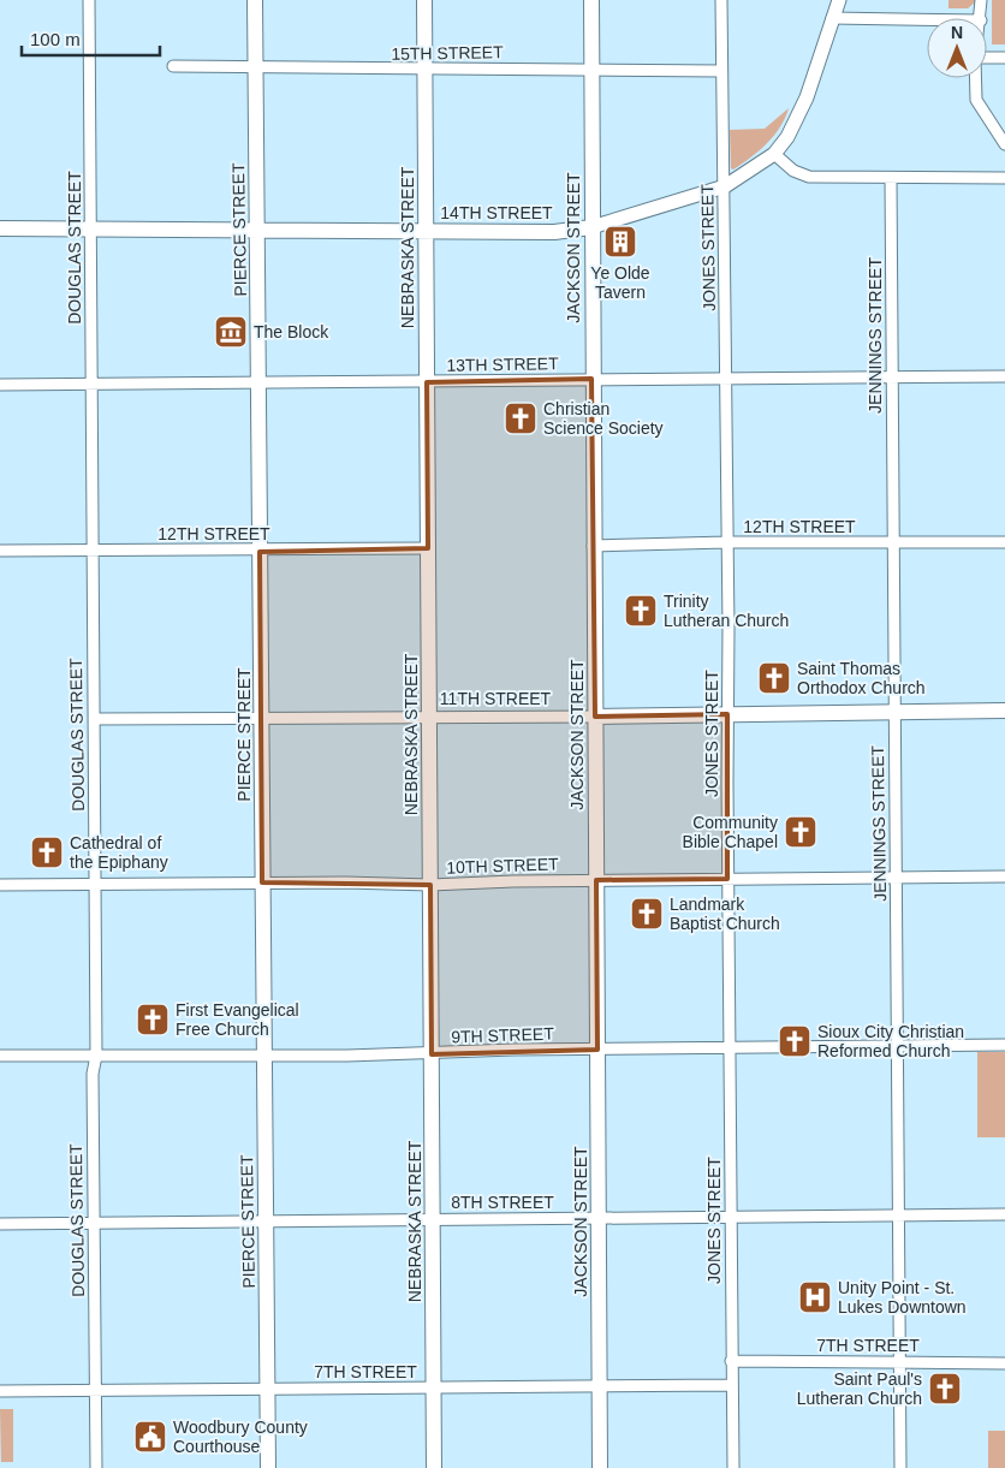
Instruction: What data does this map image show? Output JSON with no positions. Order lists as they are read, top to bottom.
{
  "streets": {
    "main road": [
      "14TH STREET",
      "PIERCE STREET",
      "NEBRASKA STREET",
      "JACKSON STREET",
      "11TH STREET"
    ],
    "street": [
      "15TH STREET",
      "DOUGLAS STREET",
      "JONES STREET",
      "JENNINGS STREET",
      "13TH STREET",
      "12TH STREET",
      "10TH STREET",
      "9TH STREET",
      "8TH STREET",
      "7TH STREET"
    ]
  },
  "crossings": [
    ["15TH STREET", "PIERCE STREET"],
    ["15TH STREET", "NEBRASKA STREET"],
    ["15TH STREET", "JACKSON STREET"],
    ["15TH STREET", "JONES STREET"],
    ["14TH STREET", "PIERCE STREET"],
    ["14TH STREET", "DOUGLAS STREET"],
    ["14TH STREET", "NEBRASKA STREET"],
    ["14TH STREET", "JACKSON STREET"],
    ["14TH STREET", "JONES STREET"],
    ["PIERCE STREET", "13TH STREET"],
    ["PIERCE STREET", "12TH STREET"],
    ["PIERCE STREET", "11TH STREET"],
    ["PIERCE STREET", "10TH STREET"],
    ["PIERCE STREET", "9TH STREET"],
    ["PIERCE STREET", "8TH STREET"],
    ["PIERCE STREET", "7TH STREET"],
    ["DOUGLAS STREET", "13TH STREET"],
    ["DOUGLAS STREET", "12TH STREET"],
    ["DOUGLAS STREET", "11TH STREET"],
    ["DOUGLAS STREET", "10TH STREET"],
    ["DOUGLAS STREET", "9TH STREET"],
    ["DOUGLAS STREET", "8TH STREET"],
    ["DOUGLAS STREET", "7TH STREET"],
    ["NEBRASKA STREET", "13TH STREET"],
    ["NEBRASKA STREET", "12TH STREET"],
    ["NEBRASKA STREET", "11TH STREET"],
    ["NEBRASKA STREET", "10TH STREET"],
    ["NEBRASKA STREET", "9TH STREET"],
    ["NEBRASKA STREET", "8TH STREET"],
    ["NEBRASKA STREET", "7TH STREET"],
    ["JACKSON STREET", "13TH STREET"],
    ["JACKSON STREET", "12TH STREET"],
    ["JACKSON STREET", "11TH STREET"],
    ["JACKSON STREET", "10TH STREET"],
    ["JACKSON STREET", "9TH STREET"],
    ["JACKSON STREET", "8TH STREET"],
    ["JACKSON STREET", "7TH STREET"],
    ["JONES STREET", "13TH STREET"],
    ["JONES STREET", "12TH STREET"],
    ["JONES STREET", "11TH STREET"],
    ["JONES STREET", "10TH STREET"],
    ["JONES STREET", "9TH STREET"],
    ["JONES STREET", "8TH STREET"],
    ["JONES STREET", "7TH STREET"],
    ["JENNINGS STREET", "13TH STREET"],
    ["JENNINGS STREET", "12TH STREET"],
    ["JENNINGS STREET", "11TH STREET"],
    ["JENNINGS STREET", "10TH STREET"],
    ["JENNINGS STREET", "9TH STREET"],
    ["JENNINGS STREET", "8TH STREET"],
    ["JENNINGS STREET", "7TH STREET"]
  ],
  "places": {
    "building": ["Ye Olde Tavern"],
    "museum": ["The Block"],
    "church": [
      "Christian Science Society",
      "Trinity Lutheran Church",
      "Saint Thomas Orthodox Church",
      "Community Bible Chapel",
      "Cathedral of the Epiphany",
      "Landmark Baptist Church",
      "First Evangelical Free Church",
      "Sioux City Christian Reformed Church",
      "Saint Paul's Lutheran Church"
    ],
    "hospital": ["Unity Point - St. Lukes Downtown"],
    "public building": ["Woodbury County Courthouse"]
  },
  "scale_bar": "100 m",
  "north": "top"
}
